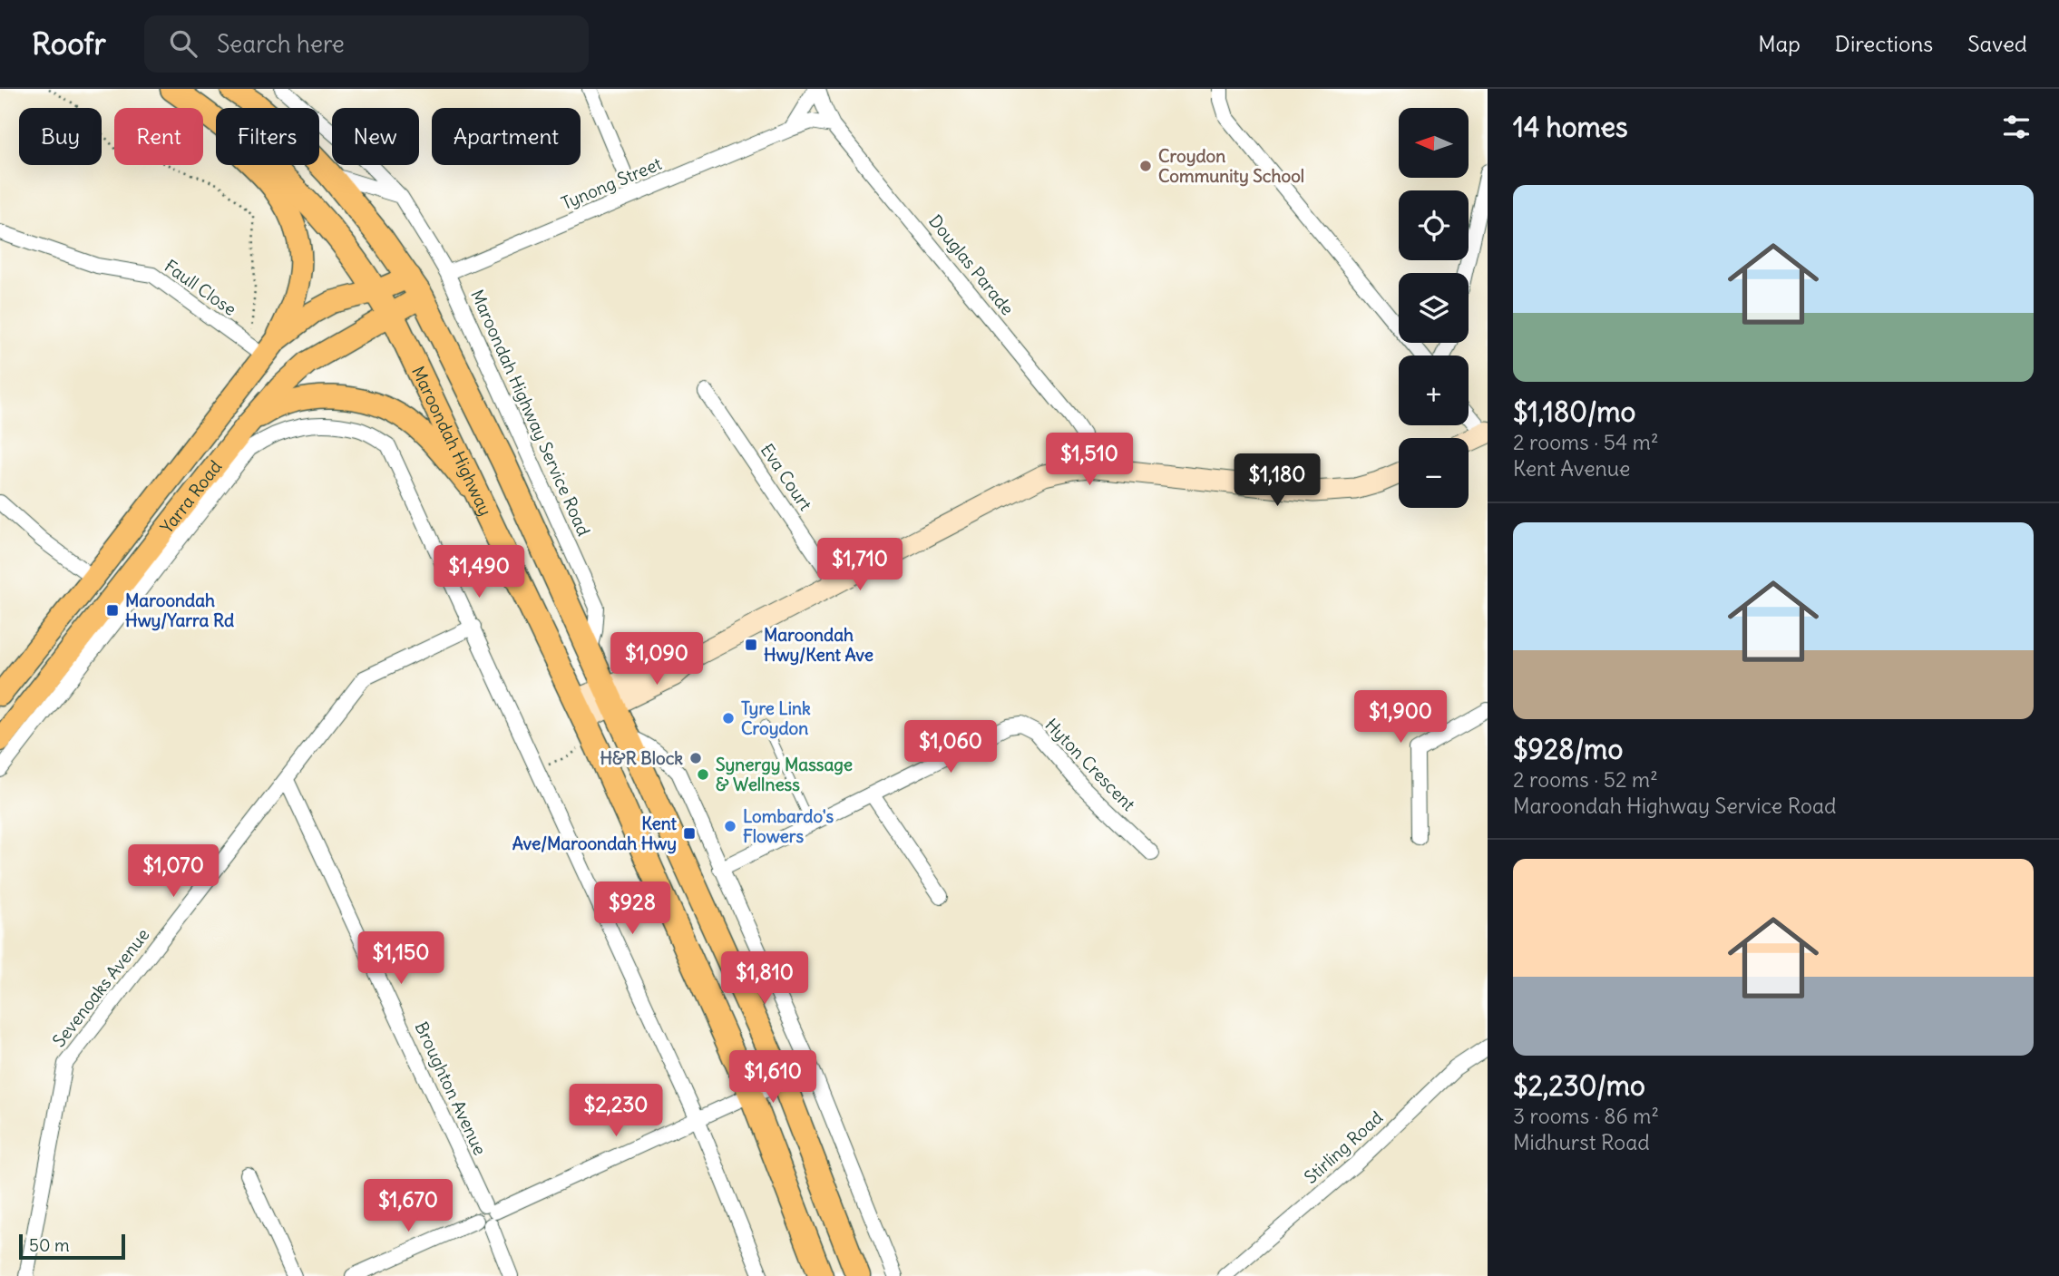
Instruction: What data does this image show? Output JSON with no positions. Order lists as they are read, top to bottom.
{
  "streets": {
    "highway": ["Maroondah Highway"],
    "main road": ["Yarra Road"],
    "street": [
      "Tynong Street",
      "Douglas Parade",
      "Faull Close",
      "Maroondah Highway Service Road",
      "Eva Court",
      "Hyton Crescent",
      "Sevenoaks Avenue",
      "Broughton Avenue",
      "Stirling Road"
    ]
  },
  "crossings": [
    ["Tynong Street", "Douglas Parade"],
    ["Tynong Street", "Maroondah Highway Service Road"],
    ["Faull Close", "Yarra Road"],
    ["Maroondah Highway Service Road", "Maroondah Highway"],
    ["Maroondah Highway", "Yarra Road"],
    ["Sevenoaks Avenue", "Broughton Avenue"]
  ],
  "places": {
    "other": [
      "Croydon Community School",
      "Tyre Link Croydon",
      "H&R Block",
      "Synergy Massage & Wellness",
      "Lombardo's Flowers"
    ],
    "transit": ["Maroondah Hwy/Yarra Rd", "Maroondah Hwy/Kent Ave", "Kent Ave/Maroondah Hwy"]
  },
  "scale_bar": "50 m",
  "north": "left",
  "page": {
    "header": "Roofr",
    "search": "Search here",
    "nav": ["Map", "Directions", "Saved"],
    "heading": "14 homes",
    "map_buttons": ["+", "−"],
    "chip": [
      "Buy",
      "Rent",
      "Filters",
      "New",
      "Apartment"
    ],
    "list": [
      {
        "name": "$1,180/mo",
        "note": "2 rooms · 54 m² · Kent Avenue"
      },
      {
        "name": "$928/mo",
        "note": "2 rooms · 52 m² · Maroondah Highway Service Road"
      },
      {
        "name": "$2,230/mo",
        "note": "3 rooms · 86 m² · Midhurst Road"
      }
    ],
    "price": [
      "$1,510",
      "$1,180",
      "$1,710",
      "$1,490",
      "$1,090",
      "$1,900",
      "$1,060",
      "$1,070",
      "$928",
      "$1,150",
      "$1,810",
      "$1,610",
      "$2,230",
      "$1,670"
    ],
    "scale": "50 m"
  }
}
